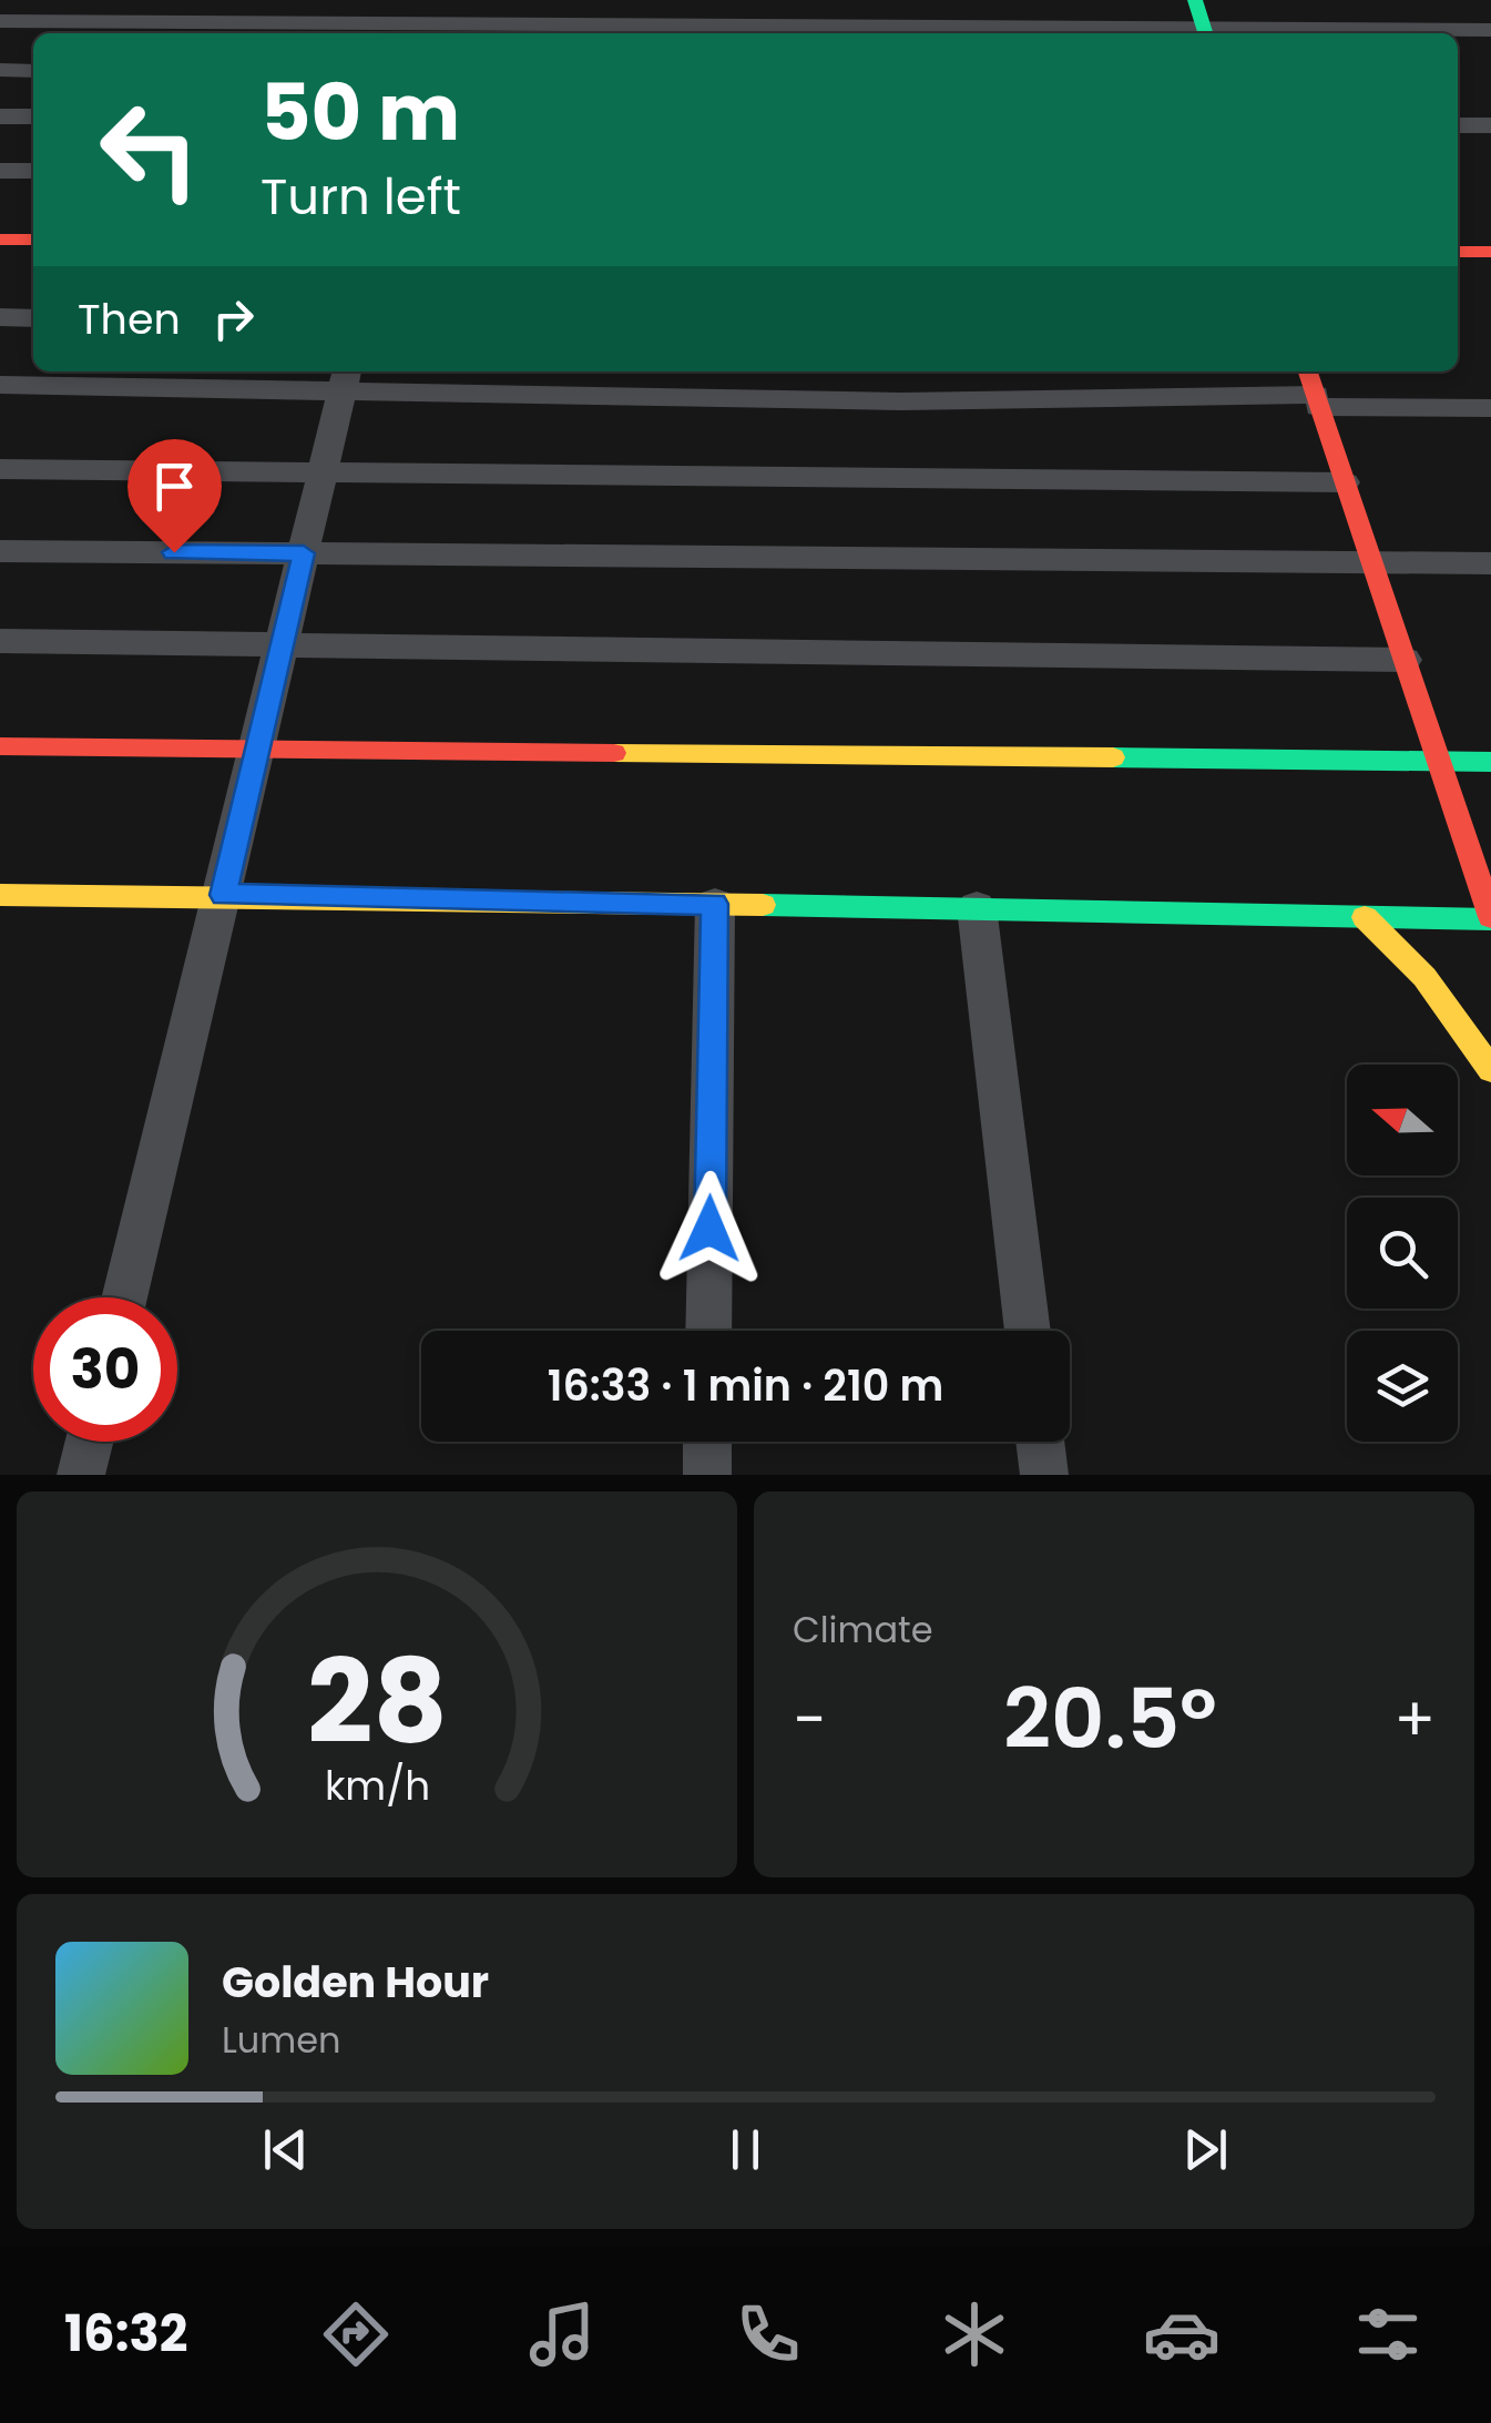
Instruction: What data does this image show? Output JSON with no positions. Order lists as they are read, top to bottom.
{
  "north": "left",
  "page": {
    "turn": ["50 m", "Turn left"],
    "then": "Then",
    "limit": "30",
    "trip": "16:33 · 1 min · 210 m",
    "tile": "Climate",
    "heat": ["−", "20.5°", "+"],
    "song": ["Golden Hour", "Lumen"],
    "tabs": "16:32",
    "gauge": ["28", "km/h"]
  }
}
